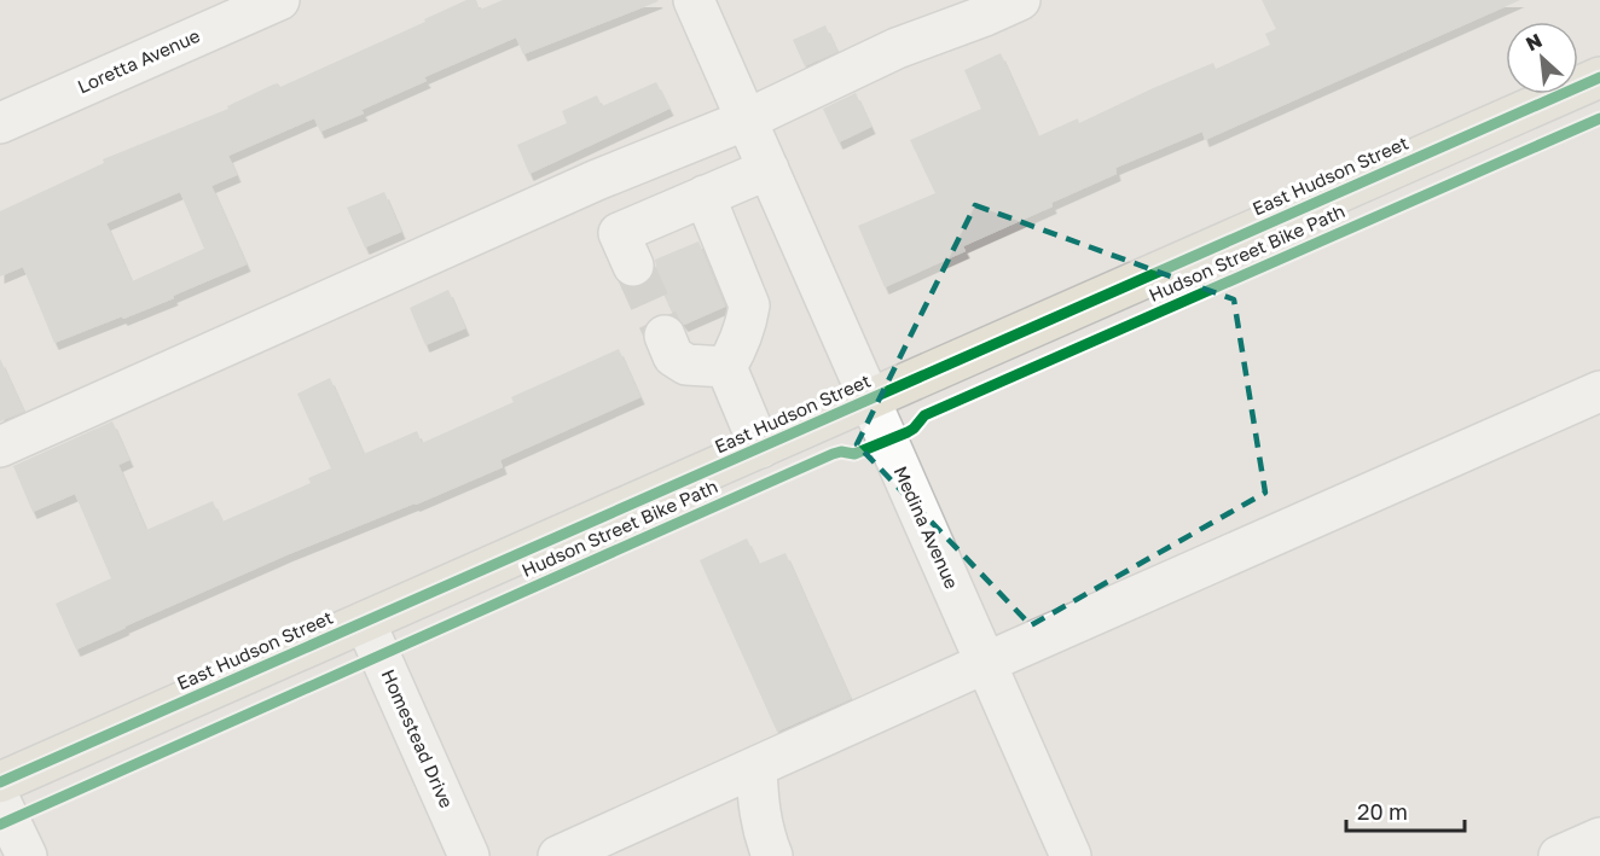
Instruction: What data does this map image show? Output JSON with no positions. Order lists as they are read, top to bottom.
{
  "streets": {
    "main road": ["East Hudson Street"],
    "street": ["Loretta Avenue", "Medina Avenue", "Homestead Drive"],
    "cycle path": ["Hudson Street Bike Path"]
  },
  "crossings": [
    ["East Hudson Street", "Medina Avenue"],
    ["East Hudson Street", "Homestead Drive"]
  ],
  "scale_bar": "20 m",
  "north": "top left"
}
